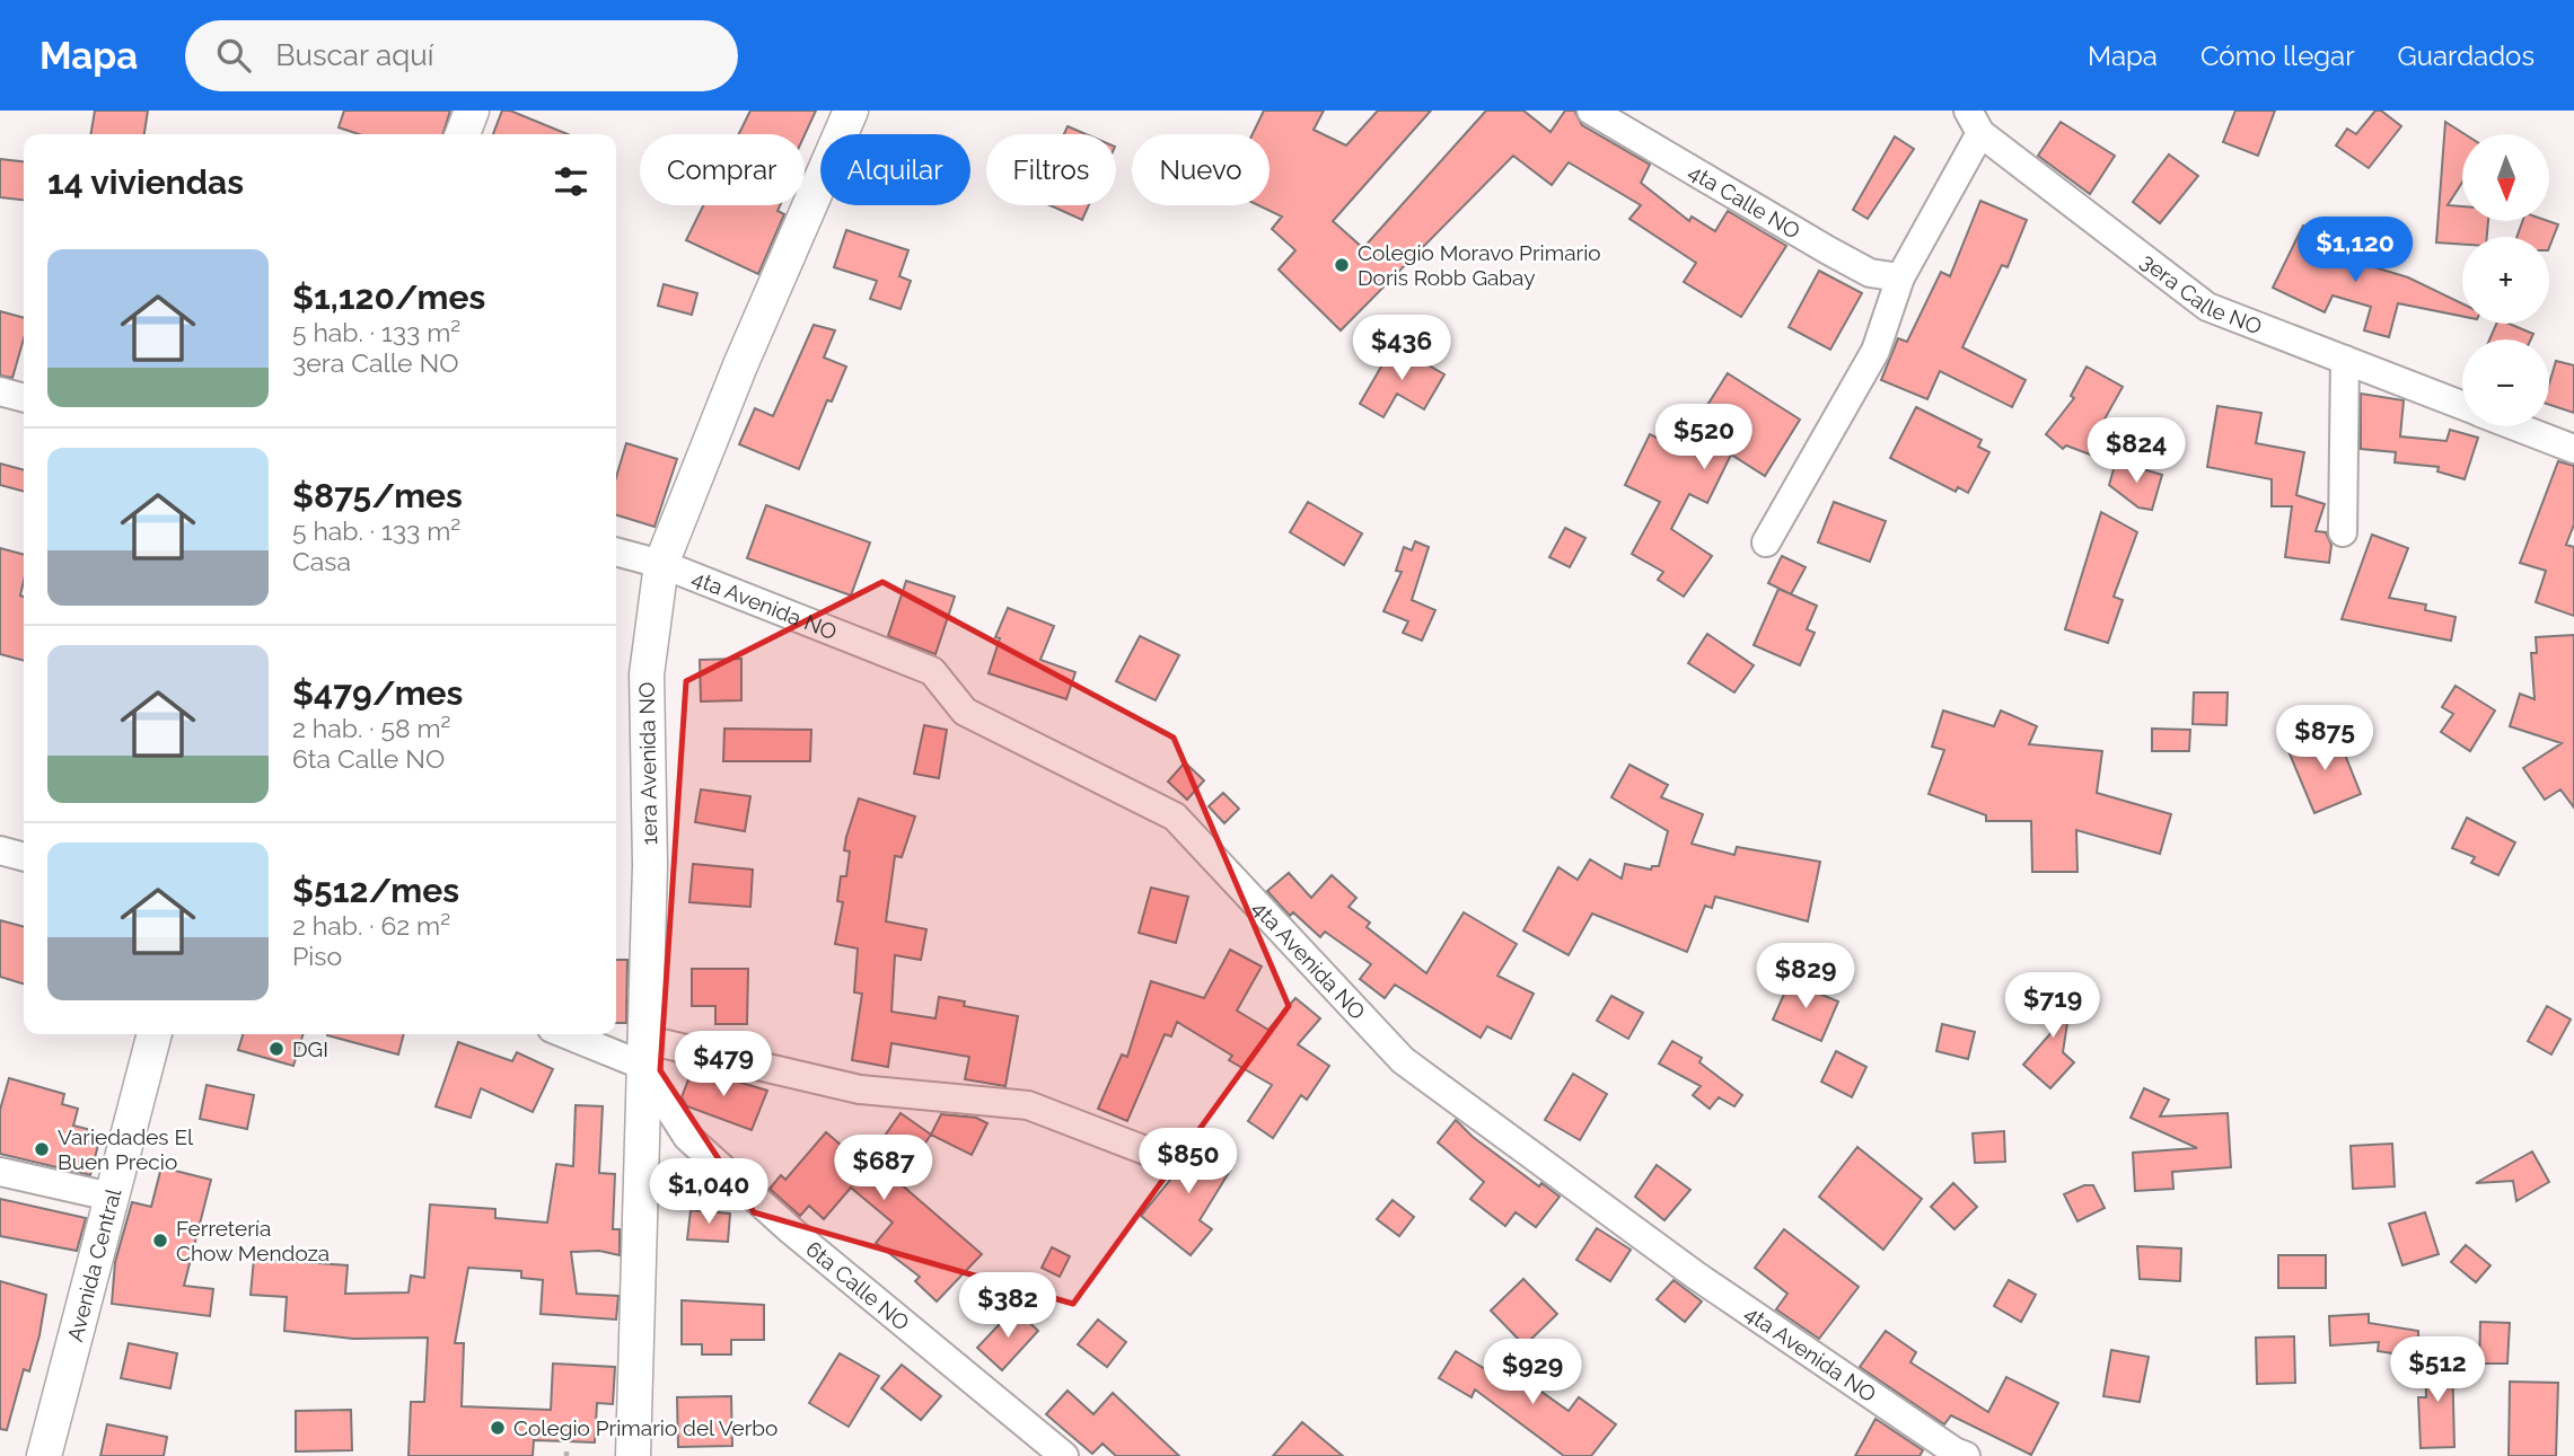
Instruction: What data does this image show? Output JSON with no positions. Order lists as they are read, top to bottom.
{
  "streets": {
    "street": [
      "4ta Calle NO",
      "3era Calle NO",
      "4ta Avenida NO",
      "1era Avenida NO",
      "Avenida Central",
      "6ta Calle NO"
    ]
  },
  "crossings": [
    ["4ta Avenida NO", "1era Avenida NO"],
    ["1era Avenida NO", "6ta Calle NO"]
  ],
  "places": [
    "Colegio Moravo Primario Doris Robb Gabay",
    "DGI",
    "Variedades El Buen Precio",
    "Ferretería Chow Mendoza",
    "Colegio Primario del Verbo"
  ],
  "north": "bottom",
  "page": {
    "header": "Mapa",
    "search": "Buscar aquí",
    "nav": ["Mapa", "Cómo llegar", "Guardados"],
    "map_buttons": ["+", "−"],
    "chip": [
      "Comprar",
      "Alquilar",
      "Filtros",
      "Nuevo"
    ],
    "heading": "14 viviendas",
    "price": [
      "$1,120",
      "$436",
      "$520",
      "$824",
      "$875",
      "$829",
      "$719",
      "$479",
      "$850",
      "$687",
      "$1,040",
      "$382",
      "$512",
      "$929"
    ],
    "list": [
      {
        "name": "$1,120/mes",
        "note": "5 hab. · 133 m² · 3era Calle NO"
      },
      {
        "name": "$875/mes",
        "note": "5 hab. · 133 m² · Casa"
      },
      {
        "name": "$479/mes",
        "note": "2 hab. · 58 m² · 6ta Calle NO"
      },
      {
        "name": "$512/mes",
        "note": "2 hab. · 62 m² · Piso"
      }
    ]
  }
}
